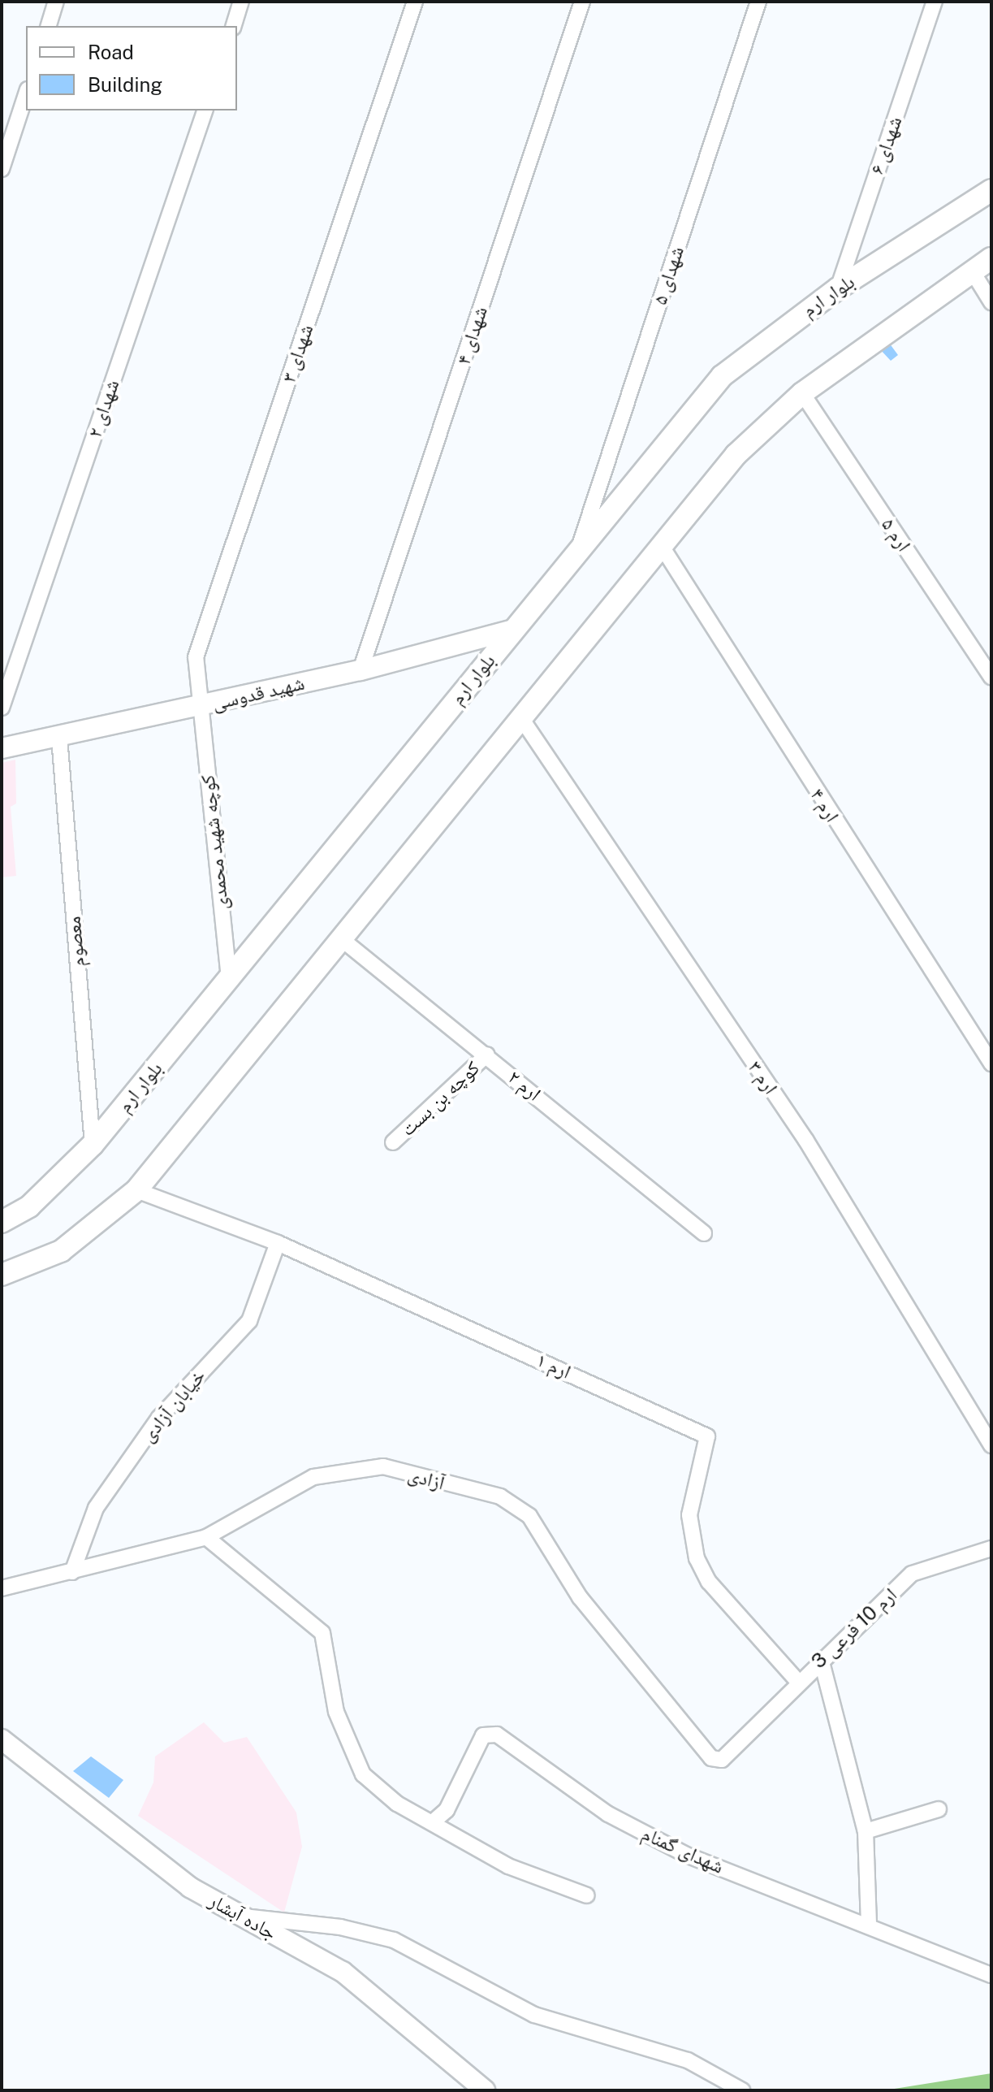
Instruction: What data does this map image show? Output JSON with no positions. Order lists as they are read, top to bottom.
{
  "streets": {
    "main road": ["بلوار ارم"],
    "street": [
      "شهدای ۶",
      "شهدای ۵",
      "شهدای ۴",
      "شهدای ۳",
      "شهدای ۲",
      "ارم ۵",
      "شهید قدوسی",
      "ارم ۴",
      "کوچه شهید محمدی",
      "معصوم",
      "ارم ۳",
      "ارم ۲",
      "کوچه بن بست",
      "ارم ۱",
      "خیابان آزادی",
      "آزادی",
      "ارم 10 فرعی 3",
      "شهدای گمنام",
      "جاده آبشار"
    ]
  },
  "crossings": [
    ["شهدای ۶", "بلوار ارم"],
    ["شهدای ۵", "بلوار ارم"],
    ["بلوار ارم", "شهید قدوسی"],
    ["بلوار ارم", "کوچه شهید محمدی"],
    ["بلوار ارم", "معصوم"],
    ["شهدای ۴", "شهید قدوسی"],
    ["شهدای ۳", "شهید قدوسی"],
    ["شهدای ۳", "کوچه شهید محمدی"],
    ["شهید قدوسی", "کوچه شهید محمدی"],
    ["شهید قدوسی", "معصوم"],
    ["ارم ۲", "کوچه بن بست"],
    ["ارم ۱", "خیابان آزادی"],
    ["ارم ۱", "ارم 10 فرعی 3"],
    ["خیابان آزادی", "آزادی"],
    ["آزادی", "ارم 10 فرعی 3"]
  ],
  "legend": ["Road", "Building"]
}
